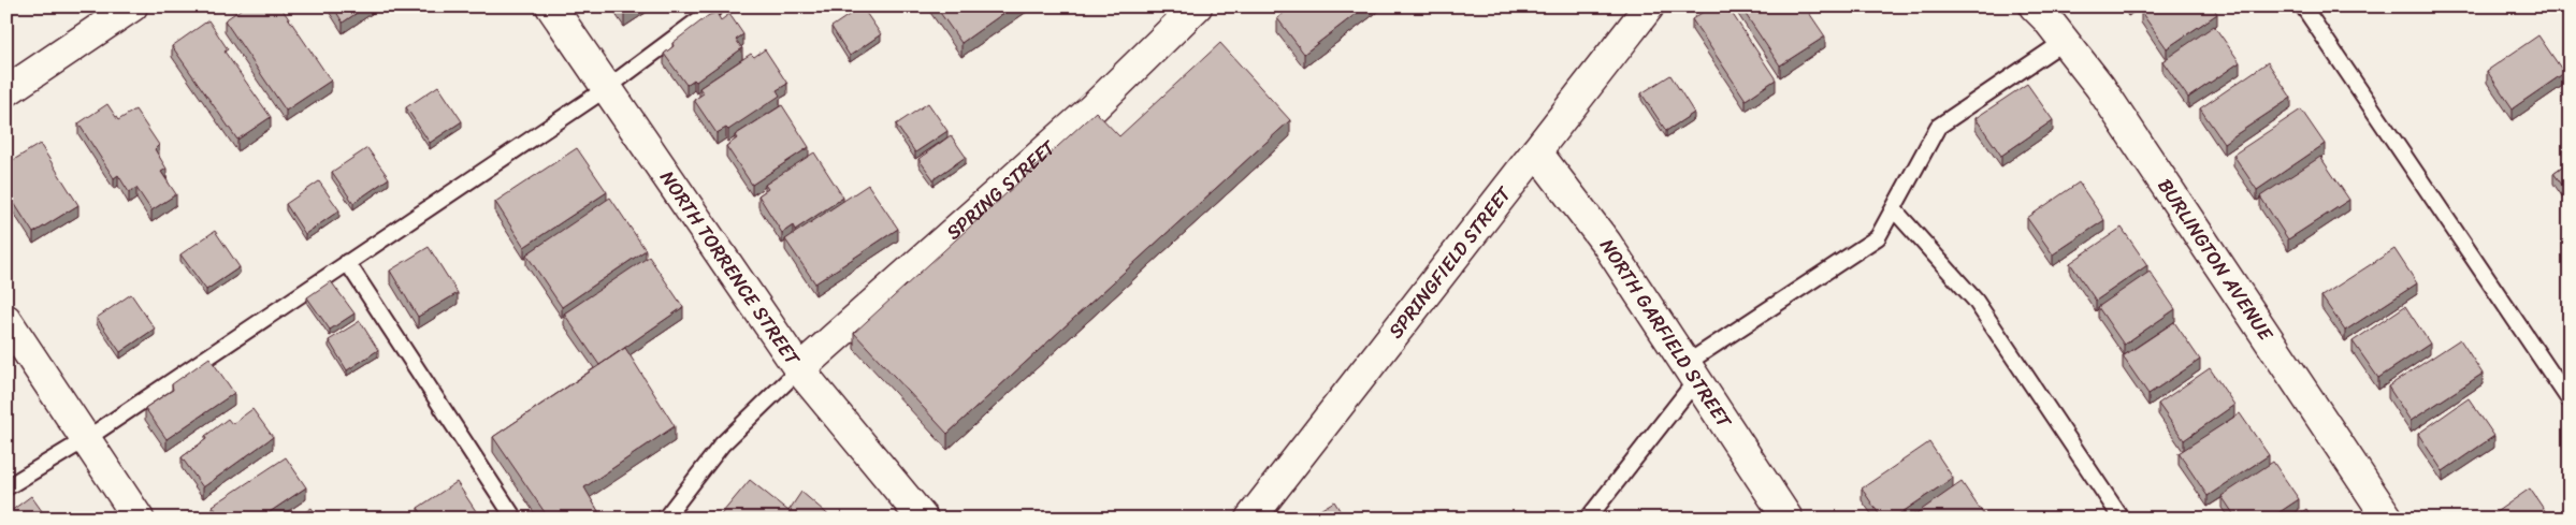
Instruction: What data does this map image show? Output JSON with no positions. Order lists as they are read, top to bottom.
{
  "streets": {
    "street": [
      "SPRING STREET",
      "BURLINGTON AVENUE",
      "SPRINGFIELD STREET",
      "NORTH TORRENCE STREET",
      "NORTH GARFIELD STREET"
    ]
  },
  "crossings": [
    ["SPRING STREET", "NORTH TORRENCE STREET"],
    ["SPRINGFIELD STREET", "NORTH GARFIELD STREET"]
  ]
}
